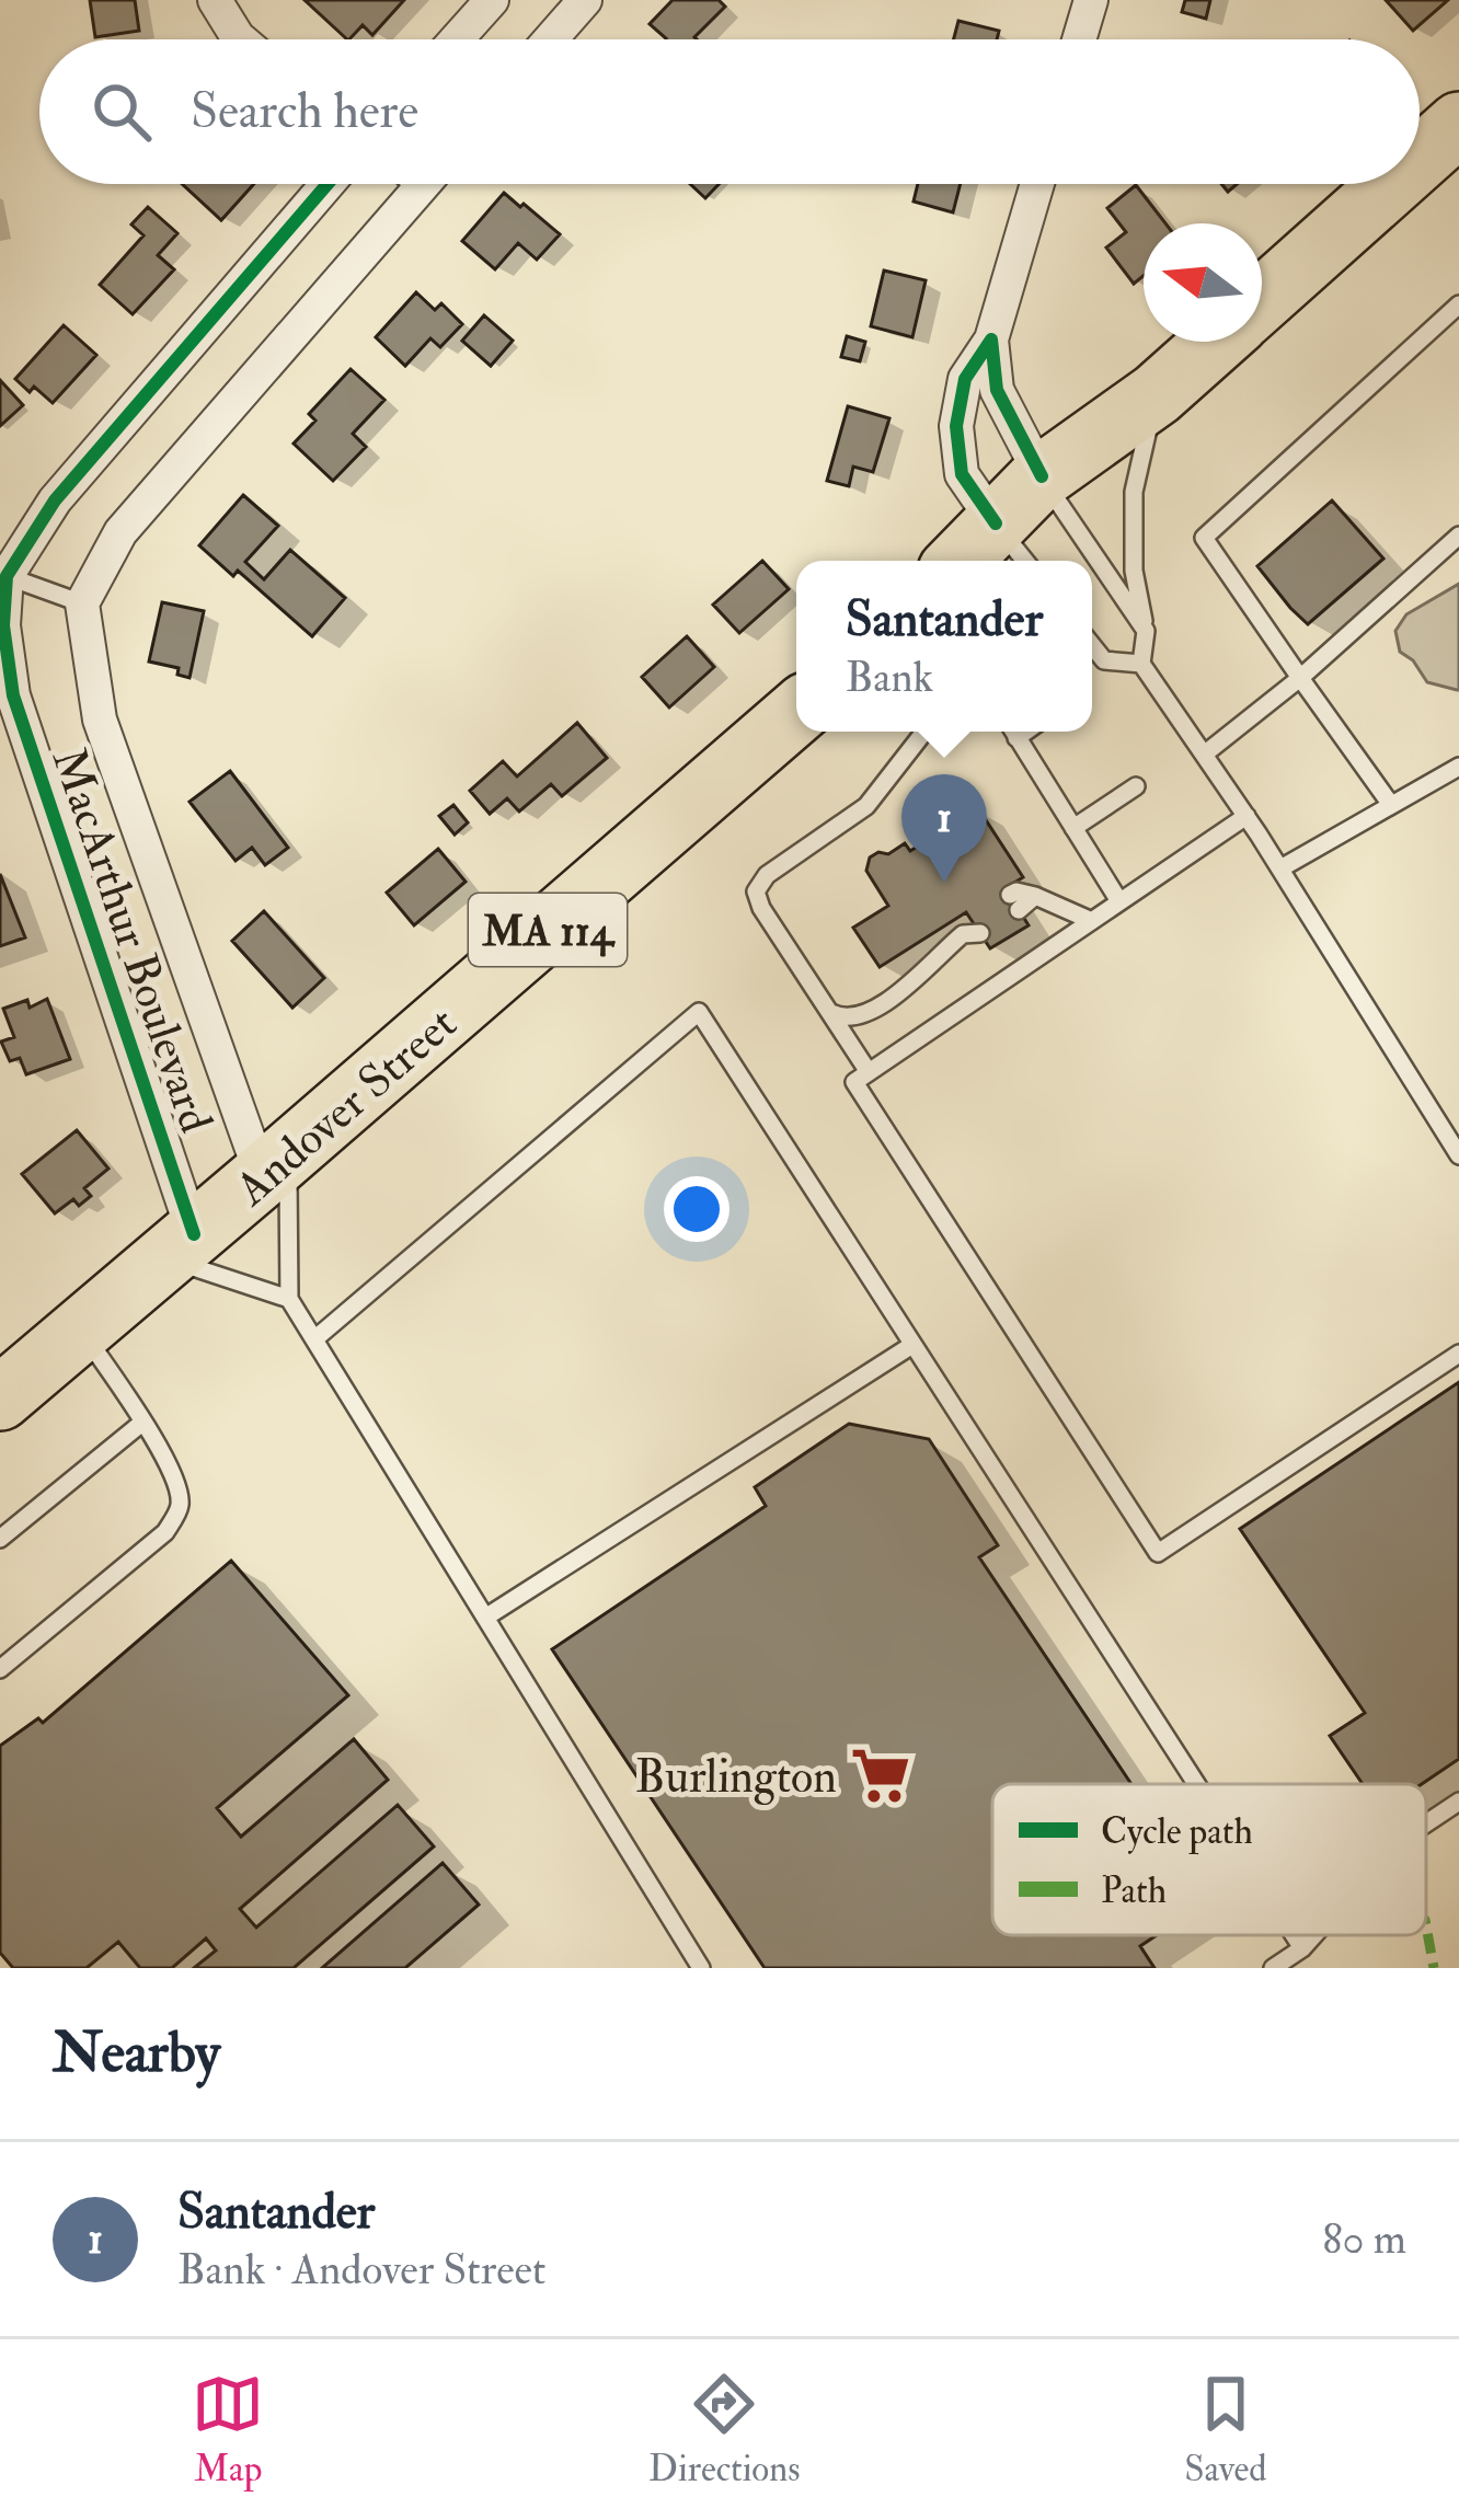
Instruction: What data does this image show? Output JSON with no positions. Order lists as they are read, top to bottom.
{
  "streets": {
    "highway": ["MA 114", "Andover Street"],
    "street": ["MacArthur Boulevard"]
  },
  "crossings": [
    ["MacArthur Boulevard", "Andover Street"]
  ],
  "places": {
    "supermarket": ["Burlington"]
  },
  "legend": ["Cycle path", "Path"],
  "north": "left",
  "page": {
    "search": "Search here",
    "popup": ["Santander", "Bank"],
    "pins": "1",
    "heading": "Nearby",
    "list": [
      {
        "mark": "1",
        "name": "Santander",
        "note": "Bank · Andover Street",
        "value": "80 m"
      }
    ],
    "nav": ["Map", "Directions", "Saved"]
  }
}
